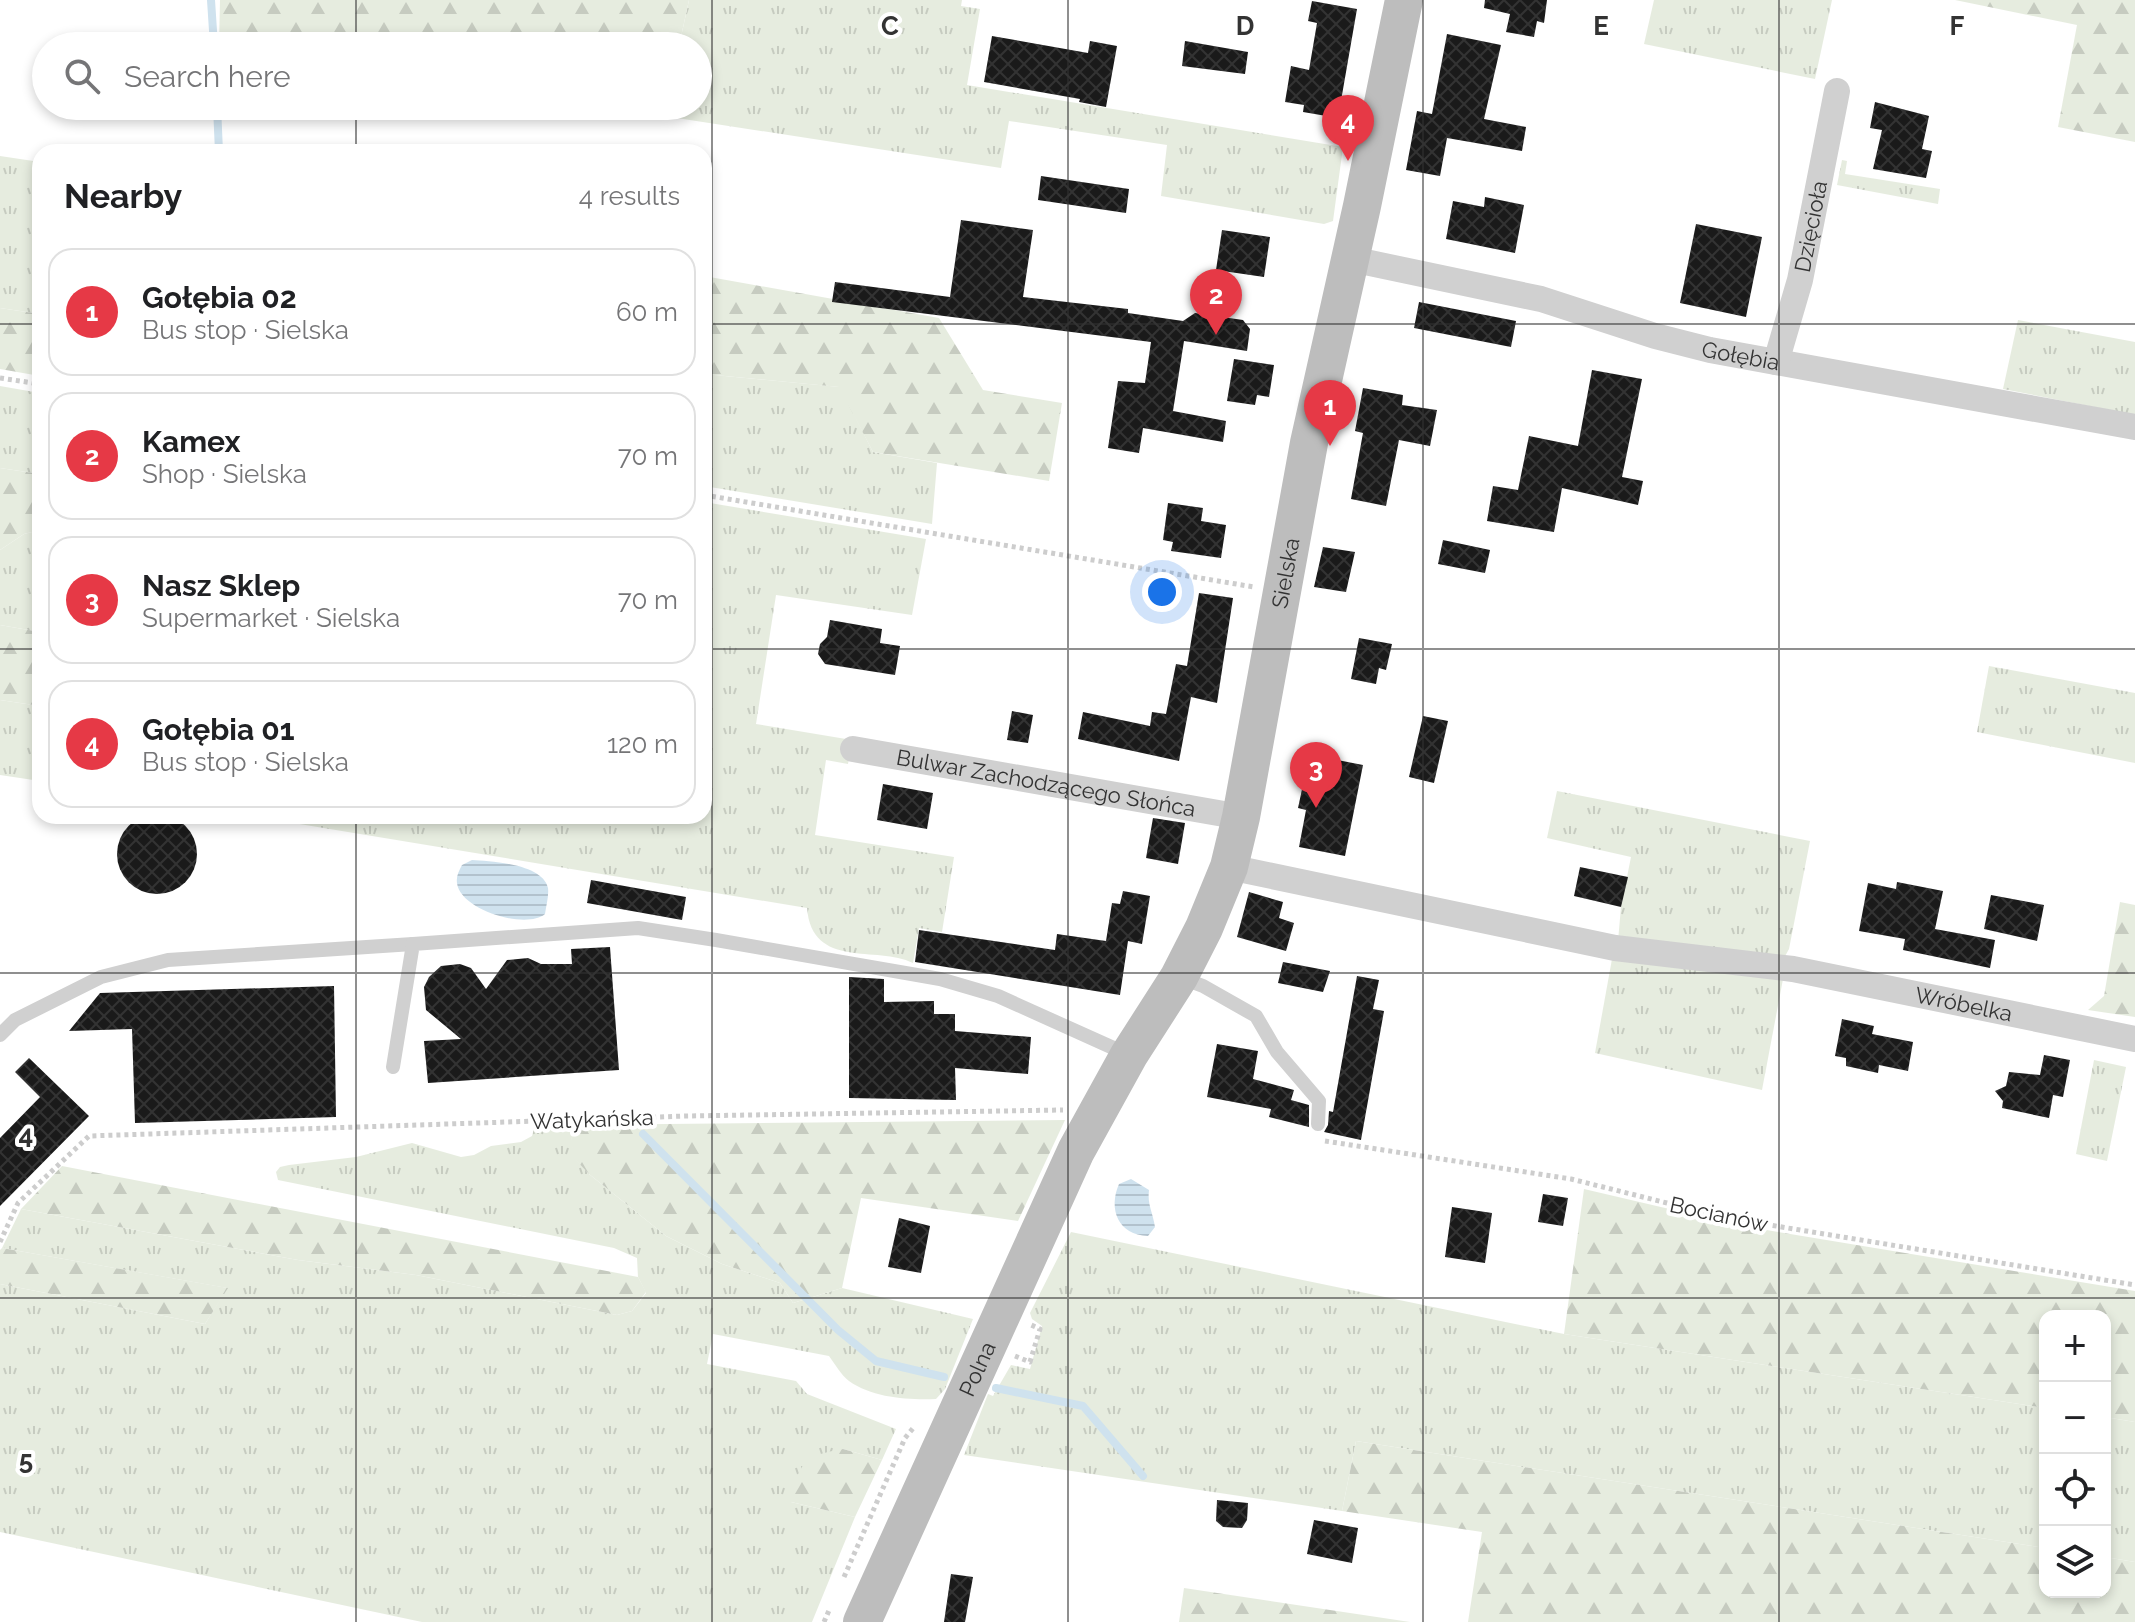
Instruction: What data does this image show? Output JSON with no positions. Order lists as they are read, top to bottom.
{
  "streets": {
    "street": [
      "Dzięcioła",
      "Gołębia",
      "Sielska",
      "Bulwar Zachodzącego Słońca",
      "Wróbelka",
      "Polna"
    ],
    "path": ["Watykańska", "Bocianów"]
  },
  "crossings": [
    ["Dzięcioła", "Gołębia"],
    ["Gołębia", "Sielska"],
    ["Sielska", "Bulwar Zachodzącego Słońca"],
    ["Sielska", "Wróbelka"],
    ["Sielska", "Watykańska"],
    ["Sielska", "Polna"],
    ["Watykańska", "Polna"]
  ],
  "page": {
    "search": "Search here",
    "pins": [
      "4",
      "2",
      "1",
      "3"
    ],
    "heading": ["Nearby", "4 results"],
    "list": [
      {
        "mark": "1",
        "name": "Gołębia 02",
        "note": "Bus stop · Sielska",
        "value": "60 m"
      },
      {
        "mark": "2",
        "name": "Kamex",
        "note": "Shop · Sielska",
        "value": "70 m"
      },
      {
        "mark": "3",
        "name": "Nasz Sklep",
        "note": "Supermarket · Sielska",
        "value": "70 m"
      },
      {
        "mark": "4",
        "name": "Gołębia 01",
        "note": "Bus stop · Sielska",
        "value": "120 m"
      }
    ],
    "map_buttons": ["+", "−"]
  },
  "grid": {
    "columns": [
      "C",
      "D",
      "E",
      "F"
    ],
    "rows": ["4", "5"]
  }
}
